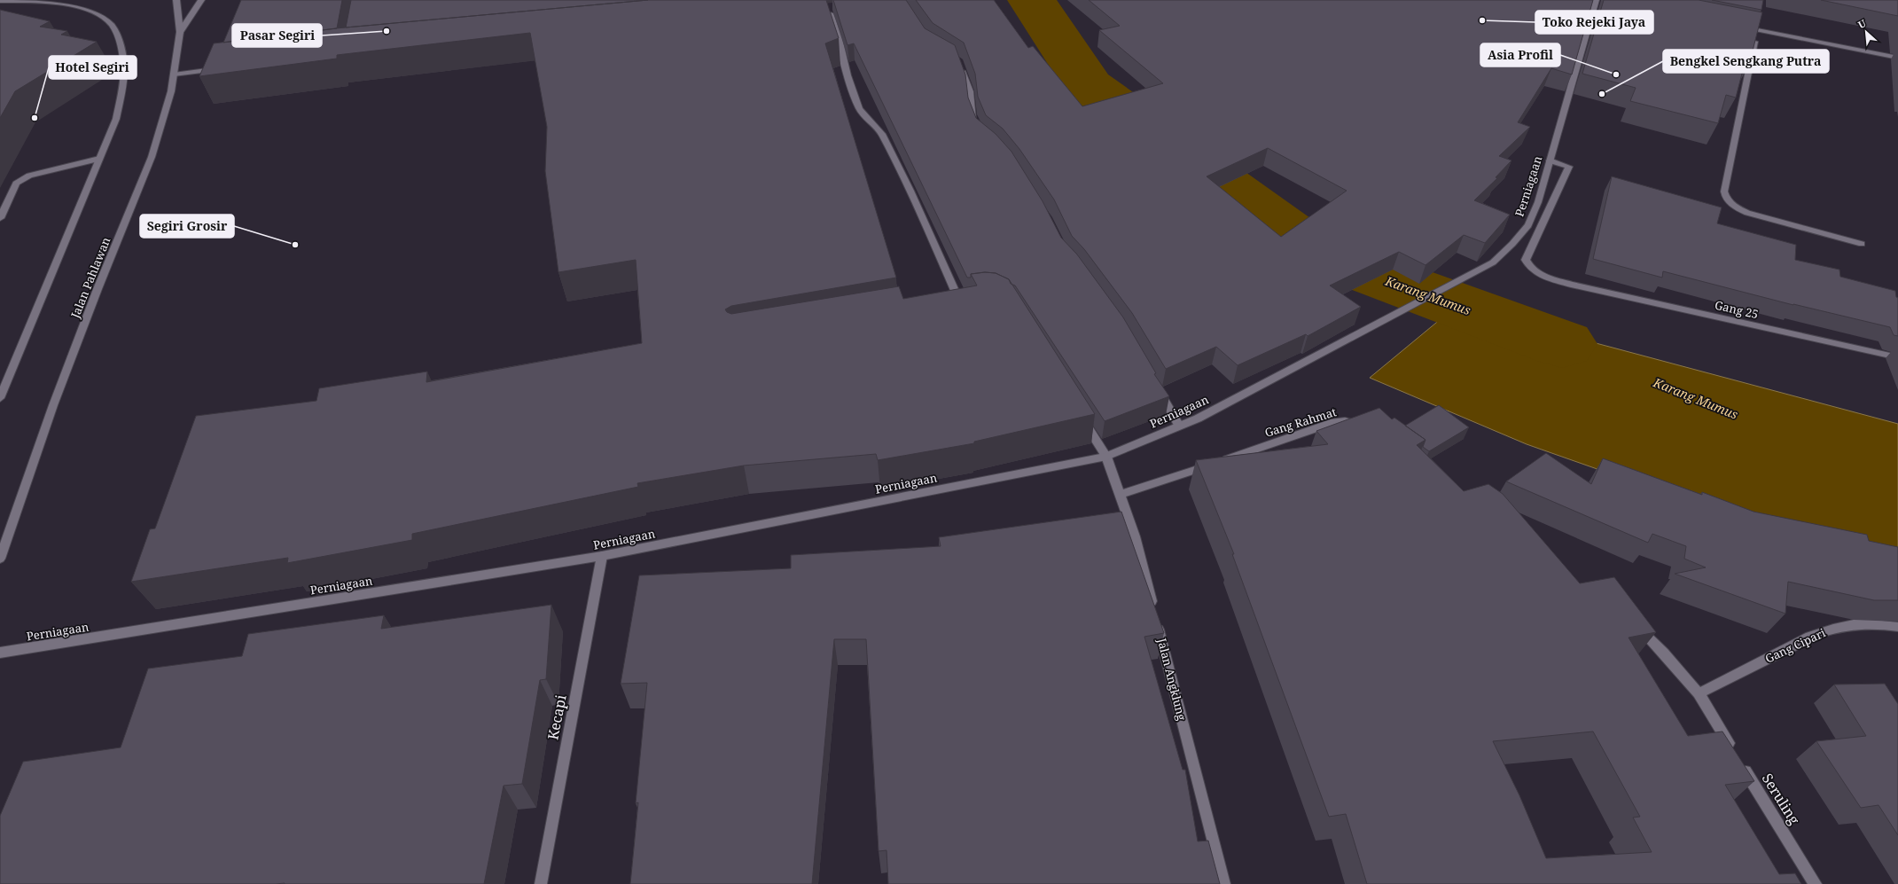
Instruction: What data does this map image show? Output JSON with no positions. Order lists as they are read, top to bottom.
{
  "streets": {
    "street": [
      "Perniagaan",
      "Jalan Pahlawan",
      "Gang 25",
      "Gang Rahmat",
      "Gang Cipari",
      "Jalan Angklung",
      "Kecapi",
      "Seruling"
    ]
  },
  "crossings": [
    ["Perniagaan", "Gang 25"],
    ["Perniagaan", "Jalan Angklung"],
    ["Perniagaan", "Kecapi"],
    ["Gang Rahmat", "Jalan Angklung"],
    ["Gang Cipari", "Seruling"]
  ],
  "water": ["Karang Mumus"],
  "places": [
    "Toko Rejeki Jaya",
    "Pasar Segiri",
    "Asia Profil",
    "Bengkel Sengkang Putra",
    "Hotel Segiri",
    "Segiri Grosir"
  ],
  "north": "top left"
}
